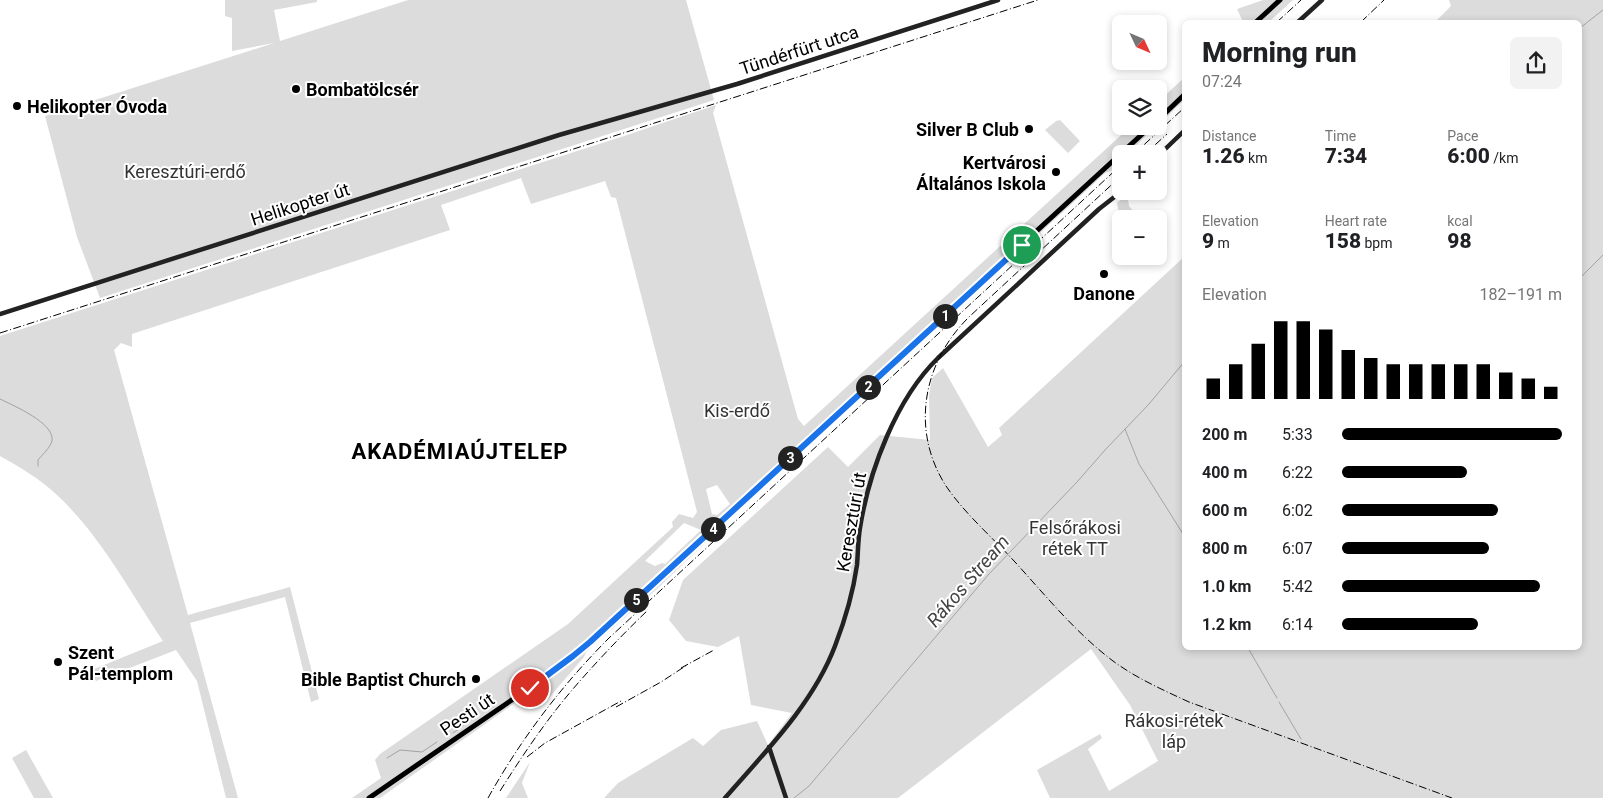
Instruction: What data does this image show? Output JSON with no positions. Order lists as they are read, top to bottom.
{
  "streets": {
    "main road": ["Pesti út"],
    "street": ["Tündérfürt utca", "Helikopter út", "Keresztúri út"]
  },
  "crossings": [
    ["Tündérfürt utca", "Helikopter út"]
  ],
  "districts": ["AKADÉMIAÚJTELEP"],
  "water": ["Rákos Stream"],
  "parks": [
    "Keresztúri-erdő",
    "Kis-erdő",
    "Felsőrákosi rétek TT",
    "Rákosi-rétek láp"
  ],
  "places": [
    "Bombatölcsér",
    "Helikopter Óvoda",
    "Silver B Club",
    "Kertvárosi Általános Iskola",
    "Danone",
    "Szent Pál-templom",
    "Bible Baptist Church"
  ],
  "north": "bottom right",
  "page": {
    "map_buttons": ["+", "−"],
    "heading": ["Morning run", "07:24"],
    "stats": [
      ["Distance", "1.26 km"],
      ["Time", "7:34"],
      ["Pace", "6:00 /km"],
      ["Elevation", "9 m"],
      ["Heart rate", "158 bpm"],
      ["kcal", "98"]
    ],
    "chart": ["Elevation", "182–191 m"],
    "pins": [
      "1",
      "2",
      "3",
      "4",
      "5"
    ],
    "list": [
      {
        "name": "200 m",
        "note": "5:33"
      },
      {
        "name": "400 m",
        "note": "6:22"
      },
      {
        "name": "600 m",
        "note": "6:02"
      },
      {
        "name": "800 m",
        "note": "6:07"
      },
      {
        "name": "1.0 km",
        "note": "5:42"
      },
      {
        "name": "1.2 km",
        "note": "6:14"
      }
    ]
  }
}
